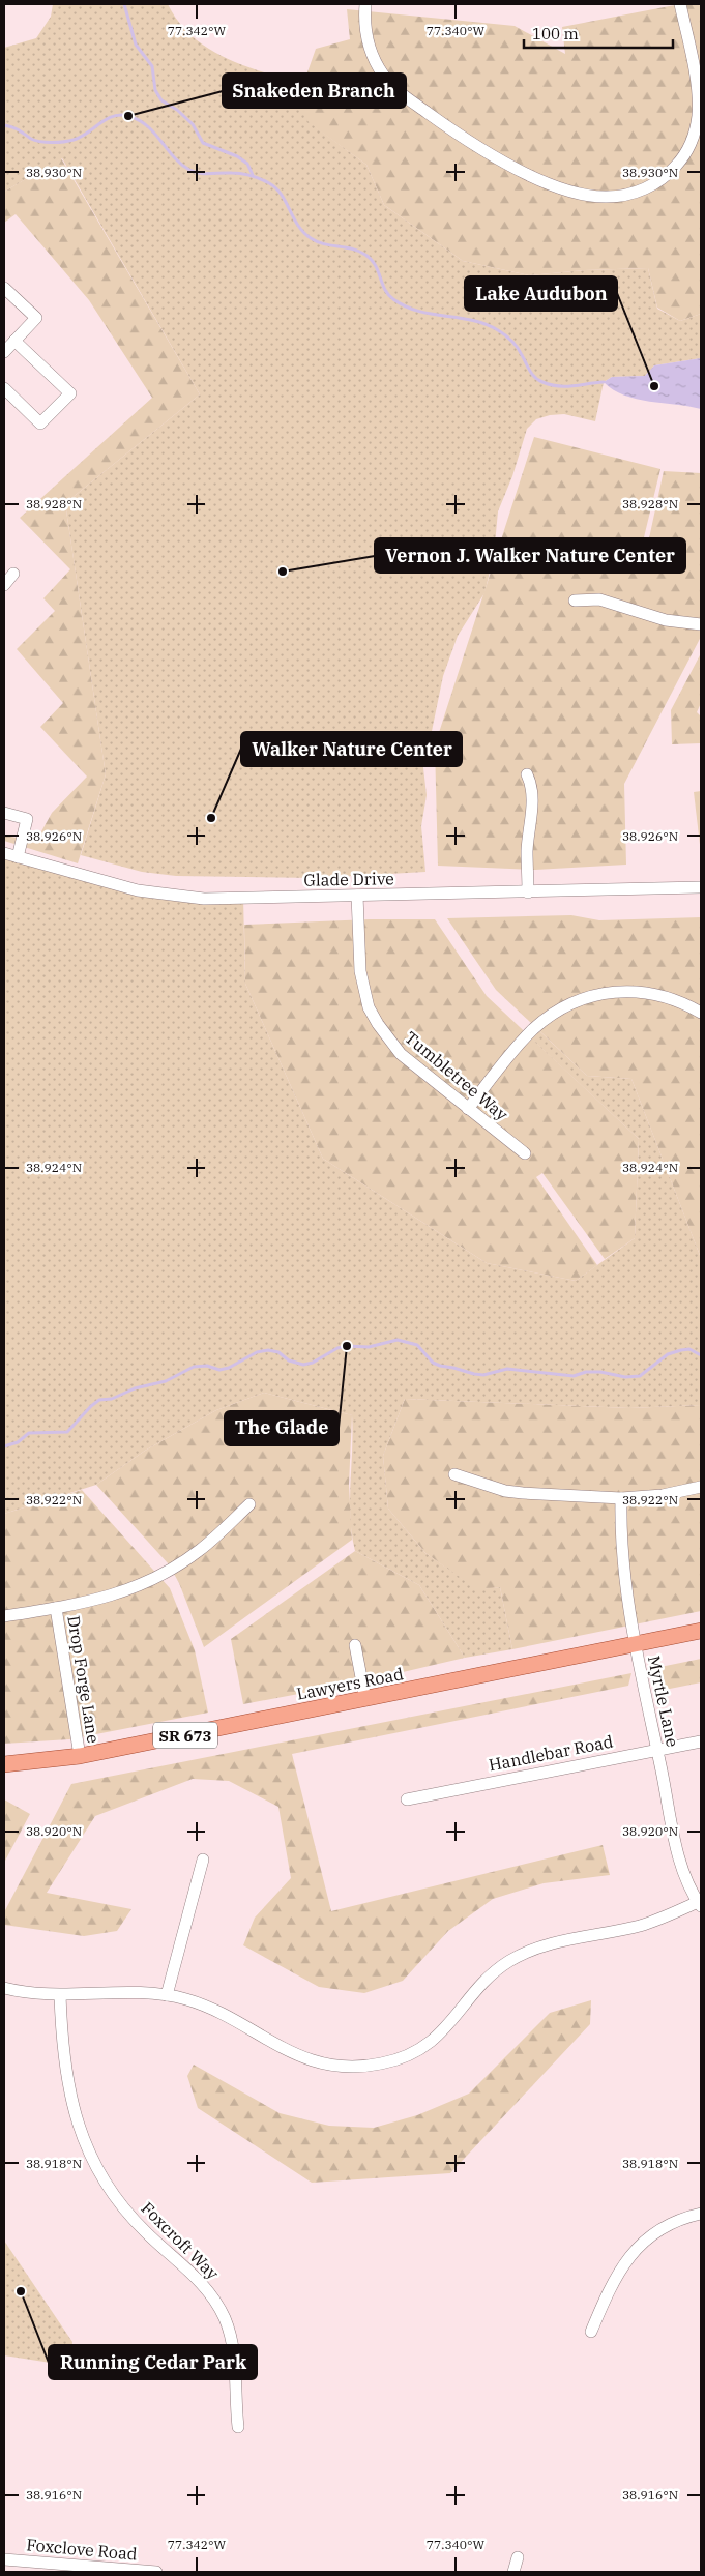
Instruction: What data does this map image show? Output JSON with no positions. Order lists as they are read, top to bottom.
{
  "streets": {
    "main road": ["Lawyers Road", "SR 673"],
    "street": [
      "Glade Drive",
      "Tumbletree Way",
      "Drop Forge Lane",
      "Myrtle Lane",
      "Handlebar Road",
      "Foxcroft Way",
      "Foxclove Road"
    ]
  },
  "crossings": [
    ["Glade Drive", "Tumbletree Way"],
    ["Drop Forge Lane", "Lawyers Road"],
    ["Lawyers Road", "Myrtle Lane"],
    ["Myrtle Lane", "Handlebar Road"]
  ],
  "places": [
    "Snakeden Branch",
    "Lake Audubon",
    "Vernon J. Walker Nature Center",
    "Walker Nature Center",
    "The Glade",
    "Running Cedar Park"
  ],
  "scale_bar": "100 m",
  "coordinates": [
    "77.342°W",
    "77.340°W",
    "38.930°N",
    "38.928°N",
    "38.926°N",
    "38.924°N",
    "38.922°N",
    "38.920°N",
    "38.918°N",
    "38.916°N"
  ]
}
